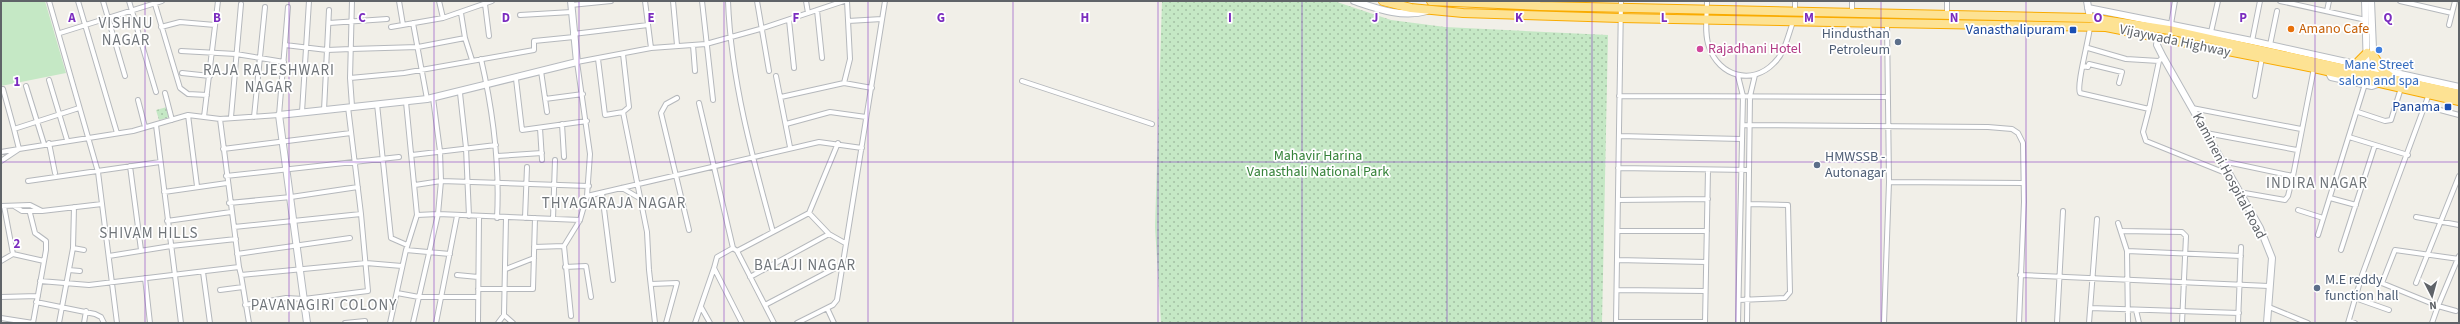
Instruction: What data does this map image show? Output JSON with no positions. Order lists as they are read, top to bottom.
{
  "streets": {
    "highway": ["Vijaywada Highway"],
    "street": ["Kamineni Hospital Road"]
  },
  "crossings": [
    ["Vijaywada Highway", "Kamineni Hospital Road"]
  ],
  "districts": [
    "VISHNU NAGAR",
    "RAJA RAJESHWARI NAGAR",
    "INDIRA NAGAR",
    "THYAGARAJA NAGAR",
    "SHIVAM HILLS",
    "BALAJI NAGAR",
    "PAVANAGIRI COLONY"
  ],
  "parks": ["Mahavir Harina Vanasthali National Park"],
  "places": {
    "other": [
      "Amano Cafe",
      "Hindusthan Petroleum",
      "Rajadhani Hotel",
      "Mane Street salon and spa",
      "HMWSSB - Autonagar",
      "M.E reddy function hall"
    ],
    "transit": ["Vanasthalipuram", "Panama"]
  },
  "north": "bottom",
  "grid": {
    "columns": [
      "A",
      "B",
      "C",
      "D",
      "E",
      "F",
      "G",
      "H",
      "I",
      "J",
      "K",
      "L",
      "M",
      "N",
      "O",
      "P",
      "Q"
    ],
    "rows": ["1", "2"]
  }
}
